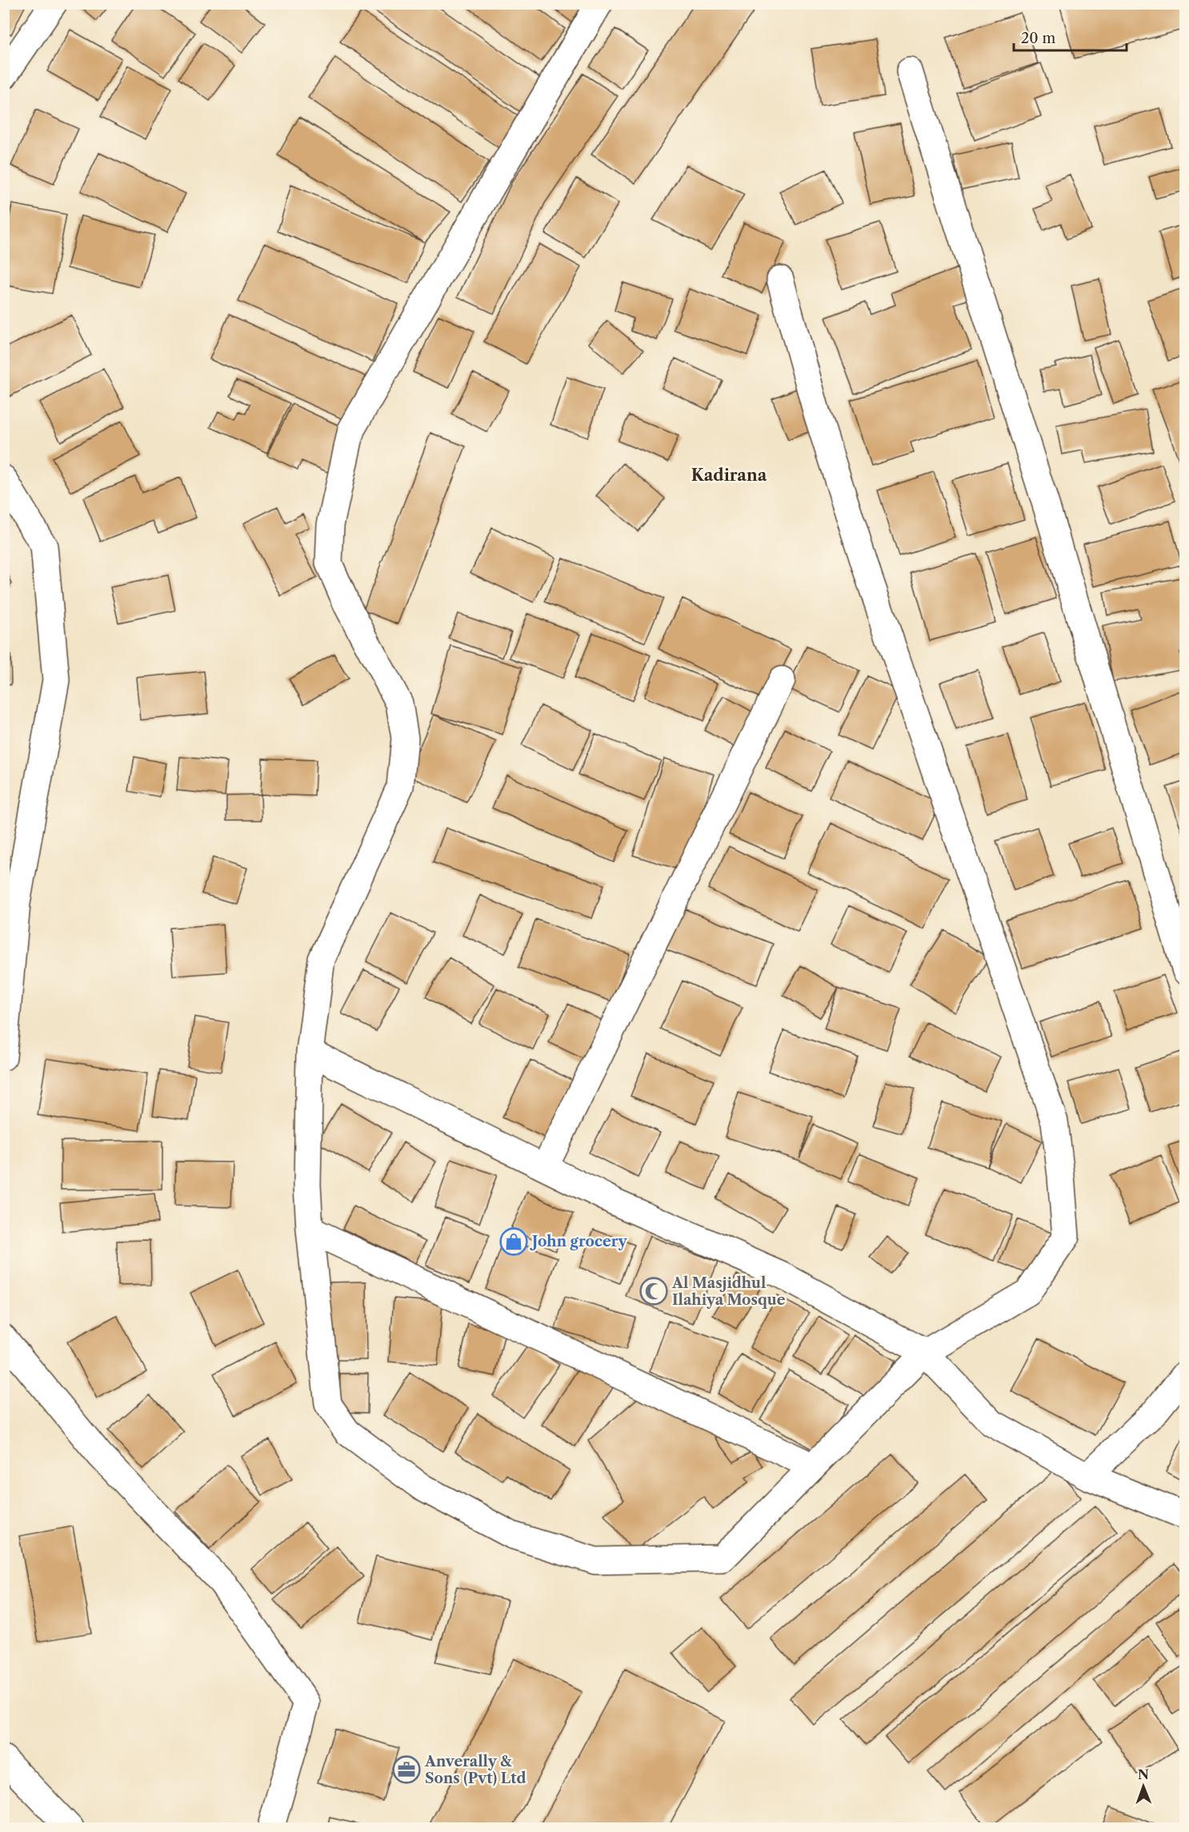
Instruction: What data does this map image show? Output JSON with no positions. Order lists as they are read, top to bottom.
{
  "districts": ["Kadirana"],
  "places": {
    "shop": ["John grocery"],
    "mosque": ["Al Masjidhul Ilahiya Mosque"],
    "office": ["Anverally & Sons (Pvt) Ltd"]
  },
  "scale_bar": "20 m",
  "north": "top"
}
